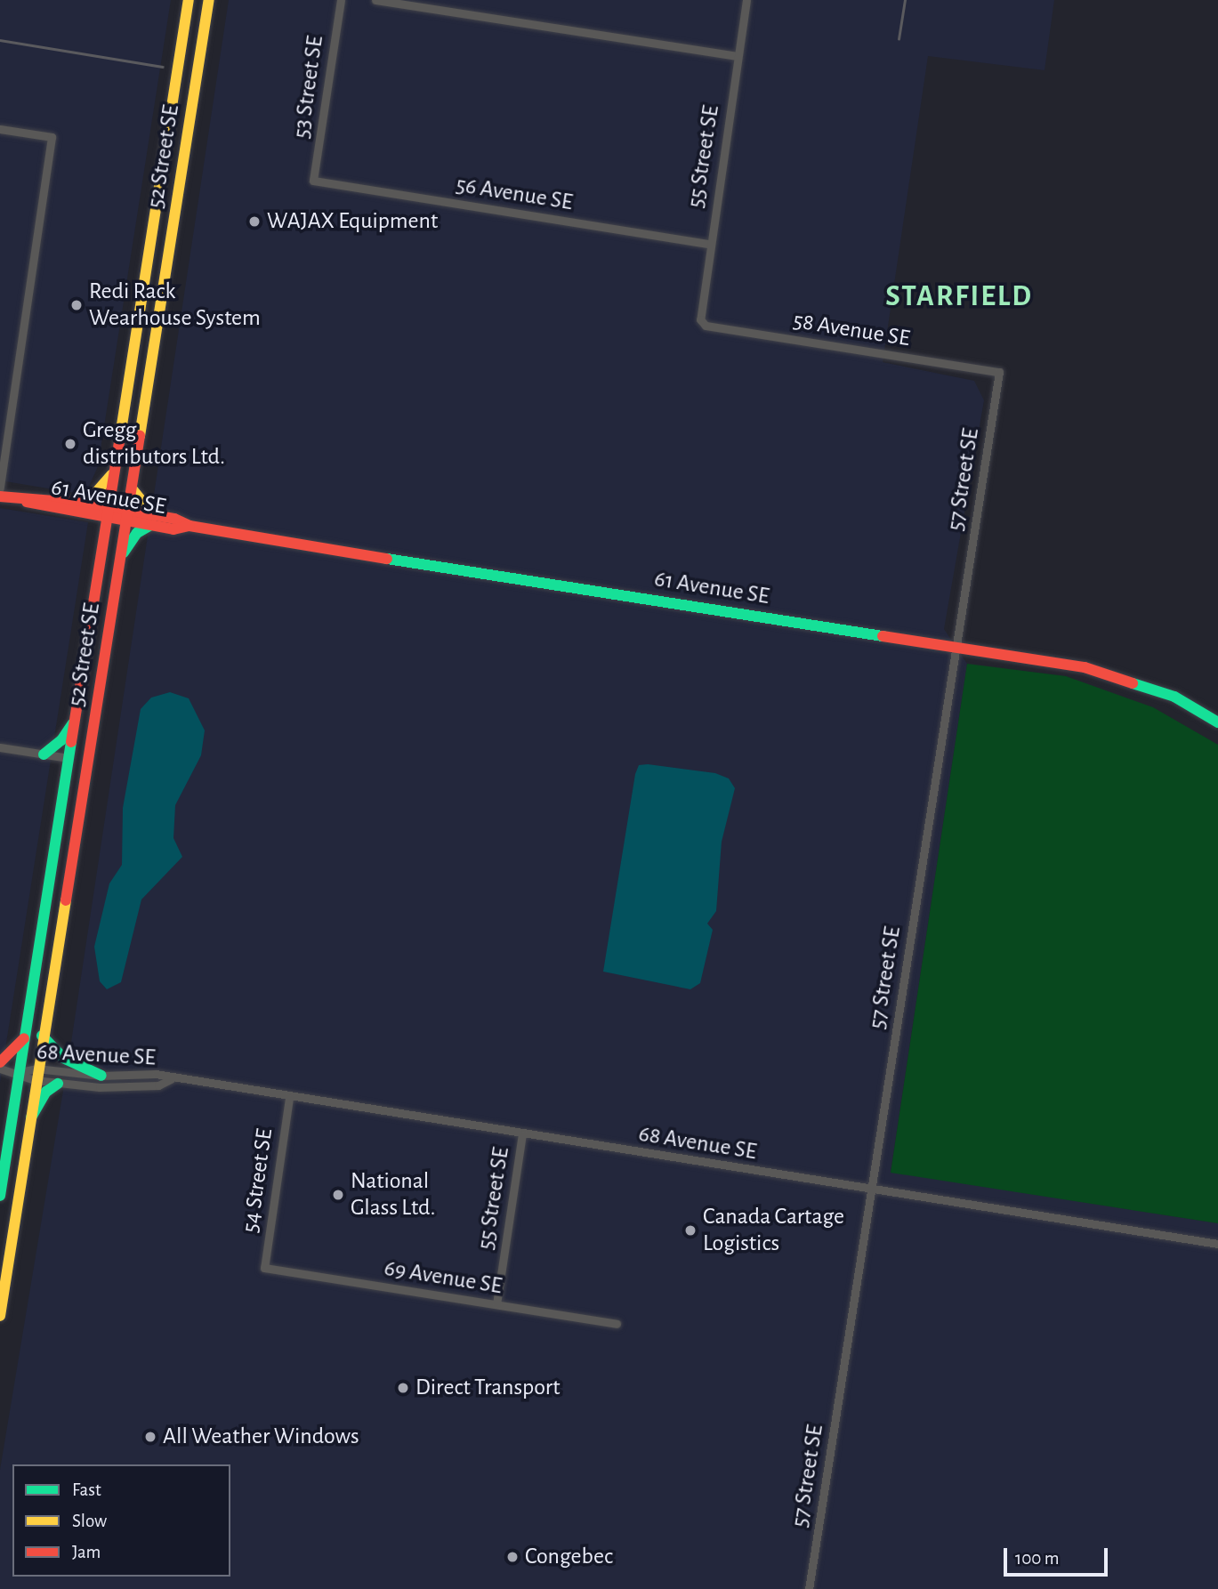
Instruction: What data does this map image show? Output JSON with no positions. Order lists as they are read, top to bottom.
{
  "streets": {
    "main road": ["52 Street SE", "61 Avenue SE"],
    "street": [
      "53 Street SE",
      "55 Street SE",
      "56 Avenue SE",
      "58 Avenue SE",
      "57 Street SE",
      "68 Avenue SE",
      "54 Street SE",
      "69 Avenue SE"
    ]
  },
  "crossings": [
    ["53 Street SE", "56 Avenue SE"],
    ["52 Street SE", "61 Avenue SE"],
    ["52 Street SE", "68 Avenue SE"],
    ["55 Street SE", "56 Avenue SE"],
    ["55 Street SE", "58 Avenue SE"],
    ["55 Street SE", "68 Avenue SE"],
    ["55 Street SE", "69 Avenue SE"],
    ["58 Avenue SE", "57 Street SE"],
    ["57 Street SE", "61 Avenue SE"],
    ["57 Street SE", "68 Avenue SE"],
    ["68 Avenue SE", "54 Street SE"],
    ["54 Street SE", "69 Avenue SE"]
  ],
  "districts": ["STARFIELD"],
  "places": [
    "WAJAX Equipment",
    "Redi Rack Wearhouse System",
    "Gregg distributors Ltd.",
    "National Glass Ltd.",
    "Canada Cartage Logistics",
    "Direct Transport",
    "All Weather Windows",
    "Congebec"
  ],
  "legend": ["Fast", "Slow", "Jam"],
  "scale_bar": "100 m"
}
